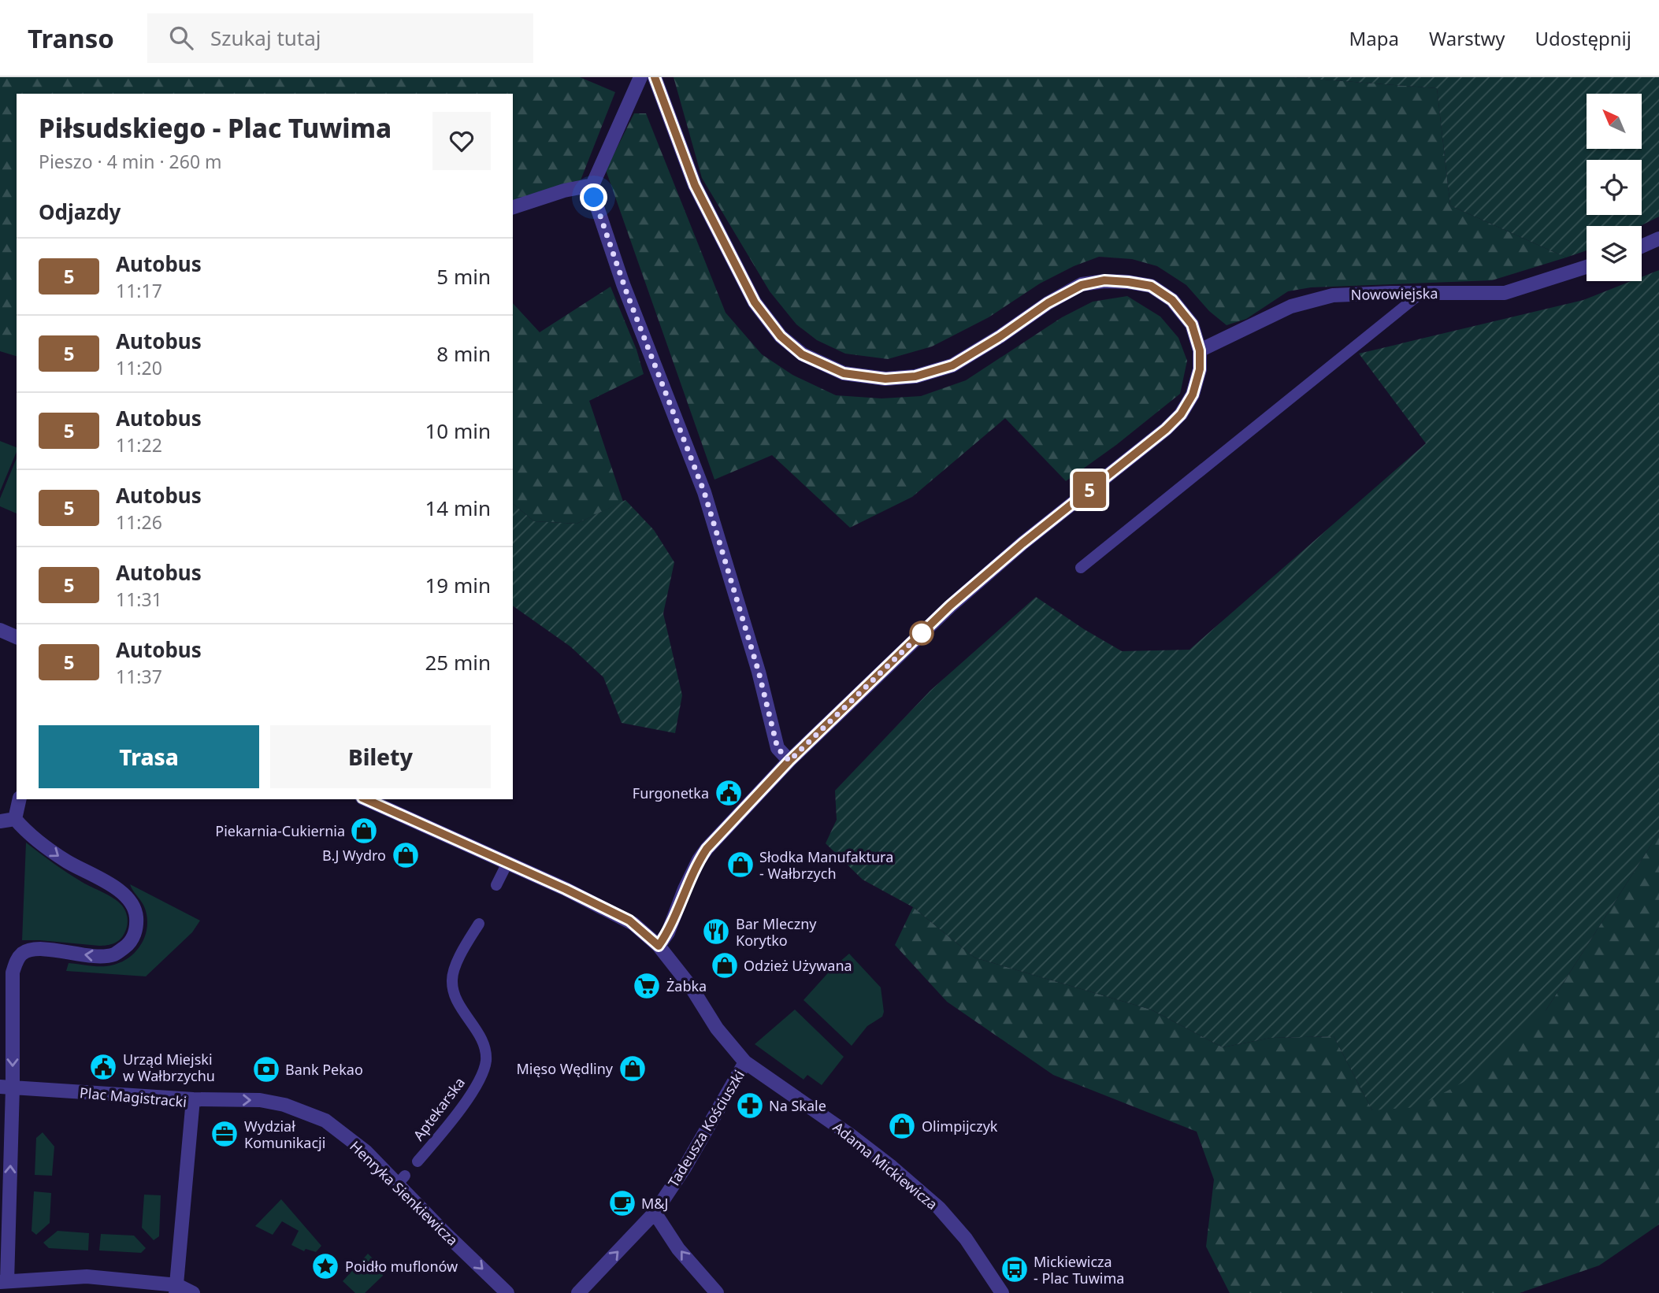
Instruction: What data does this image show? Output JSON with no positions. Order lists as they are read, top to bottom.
{
  "streets": {
    "street": [
      "Nowowiejska",
      "Plac Magistracki",
      "Tadeusza Kościuszki",
      "Adama Mickiewicza",
      "Henryka Sienkiewicza"
    ],
    "lane": ["Aptekarska"]
  },
  "crossings": [
    ["Plac Magistracki", "Henryka Sienkiewicza"],
    ["Tadeusza Kościuszki", "Adama Mickiewicza"]
  ],
  "one_way": ["Tadeusza Kościuszki", "Henryka Sienkiewicza"],
  "places": {
    "public building": ["Furgonetka", "Urząd Miejski w Wałbrzychu"],
    "shop": [
      "Piekarnia-Cukiernia",
      "B.J Wydro",
      "Słodka Manufaktura - Wałbrzych",
      "Odzież Używana",
      "Mięso Wędliny",
      "Olimpijczyk"
    ],
    "restaurant": ["Bar Mleczny Korytko"],
    "supermarket": ["Żabka"],
    "bank": ["Bank Pekao"],
    "pharmacy": ["Na Skale"],
    "office": ["Wydział Komunikacji"],
    "cafe": ["M&J"],
    "place": ["Poidło muflonów"],
    "bus stop": ["Mickiewicza - Plac Tuwima"]
  },
  "lines": ["bus line 5"],
  "north": "top left",
  "page": {
    "header": "Transo",
    "search": "Szukaj tutaj",
    "nav": ["Mapa", "Warstwy", "Udostępnij"],
    "on_map": "5",
    "heading": [
      ["Piłsudskiego - Plac Tuwima", "Pieszo · 4 min · 260 m"],
      "Odjazdy"
    ],
    "list": [
      {
        "mark": "5",
        "name": "Autobus",
        "note": "11:17",
        "value": "5 min"
      },
      {
        "mark": "5",
        "name": "Autobus",
        "note": "11:20",
        "value": "8 min"
      },
      {
        "mark": "5",
        "name": "Autobus",
        "note": "11:22",
        "value": "10 min"
      },
      {
        "mark": "5",
        "name": "Autobus",
        "note": "11:26",
        "value": "14 min"
      },
      {
        "mark": "5",
        "name": "Autobus",
        "note": "11:31",
        "value": "19 min"
      },
      {
        "mark": "5",
        "name": "Autobus",
        "note": "11:37",
        "value": "25 min"
      }
    ],
    "buttons": ["Trasa", "Bilety"]
  }
}
